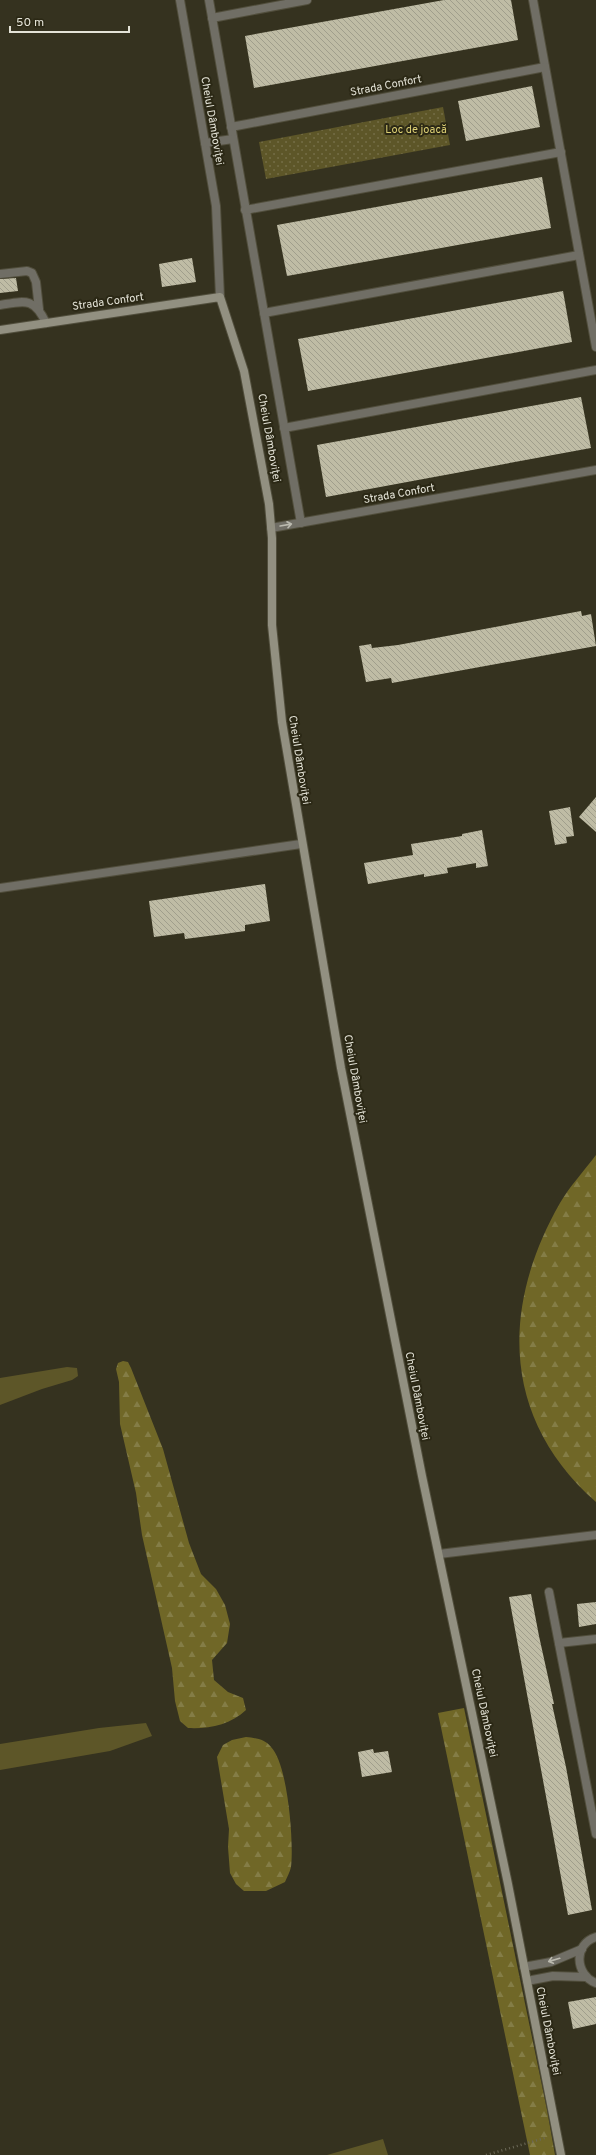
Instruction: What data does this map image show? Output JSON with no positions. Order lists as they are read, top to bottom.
{
  "streets": {
    "street": ["Strada Confort", "Cheiul Dâmboviței"]
  },
  "crossings": [
    ["Strada Confort", "Cheiul Dâmboviței"]
  ],
  "parks": ["Loc de joacă"],
  "scale_bar": "50 m"
}
